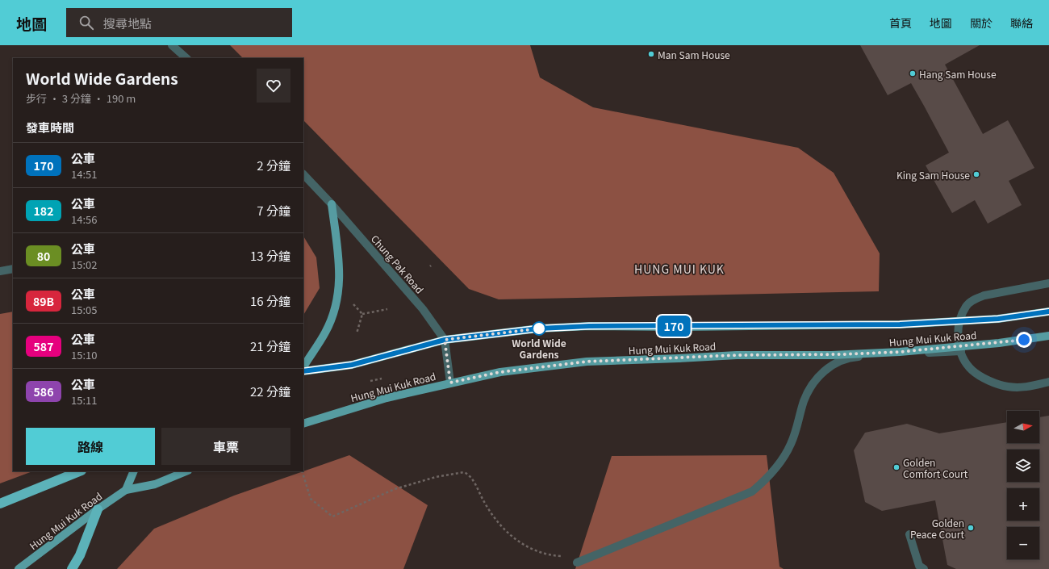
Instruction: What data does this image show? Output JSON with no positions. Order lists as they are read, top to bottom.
{
  "streets": {
    "main road": ["Hung Mui Kuk Road"],
    "street": ["Chung Pak Road"]
  },
  "crossings": [
    ["Chung Pak Road", "Hung Mui Kuk Road"]
  ],
  "districts": ["HUNG MUI KUK"],
  "places": [
    "Man Sam House",
    "Hang Sam House",
    "King Sam House",
    "World Wide Gardens",
    "Golden Comfort Court",
    "Golden Peace Court"
  ],
  "lines": ["bus line 170"],
  "north": "right",
  "page": {
    "header": "地圖",
    "search": "搜尋地點",
    "nav": [
      "首頁",
      "地圖",
      "關於",
      "聯絡"
    ],
    "on_map": "170",
    "heading": [
      ["World Wide Gardens", "步行 · 3 分鐘 · 190 m"],
      "發車時間"
    ],
    "list": [
      {
        "mark": "170",
        "name": "公車",
        "note": "14:51",
        "value": "2 分鐘"
      },
      {
        "mark": "182",
        "name": "公車",
        "note": "14:56",
        "value": "7 分鐘"
      },
      {
        "mark": "80",
        "name": "公車",
        "note": "15:02",
        "value": "13 分鐘"
      },
      {
        "mark": "89B",
        "name": "公車",
        "note": "15:05",
        "value": "16 分鐘"
      },
      {
        "mark": "587",
        "name": "公車",
        "note": "15:10",
        "value": "21 分鐘"
      },
      {
        "mark": "586",
        "name": "公車",
        "note": "15:11",
        "value": "22 分鐘"
      }
    ],
    "map_buttons": ["+", "−"],
    "buttons": ["路線", "車票"]
  }
}
